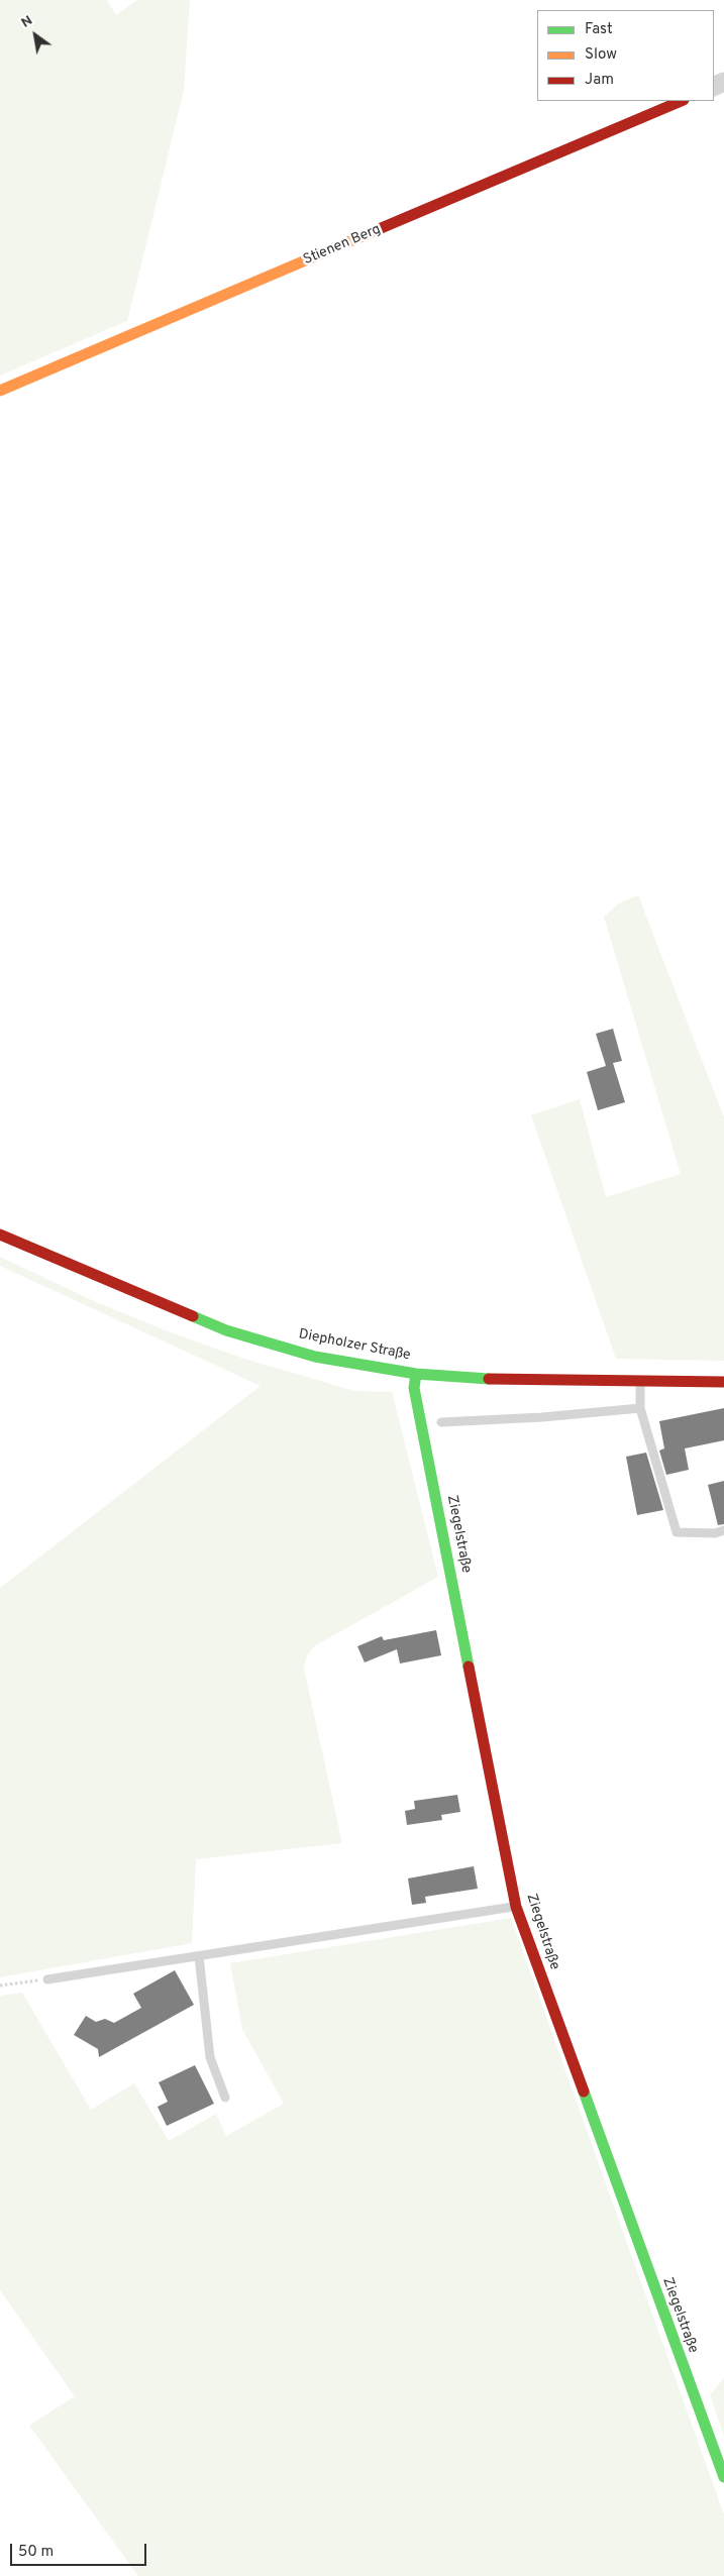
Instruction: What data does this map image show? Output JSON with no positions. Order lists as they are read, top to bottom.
{
  "streets": {
    "street": ["Stienen Berg", "Diepholzer Straße", "Ziegelstraße"]
  },
  "crossings": [
    ["Diepholzer Straße", "Ziegelstraße"]
  ],
  "legend": ["Fast", "Slow", "Jam"],
  "scale_bar": "50 m",
  "north": "top left"
}
